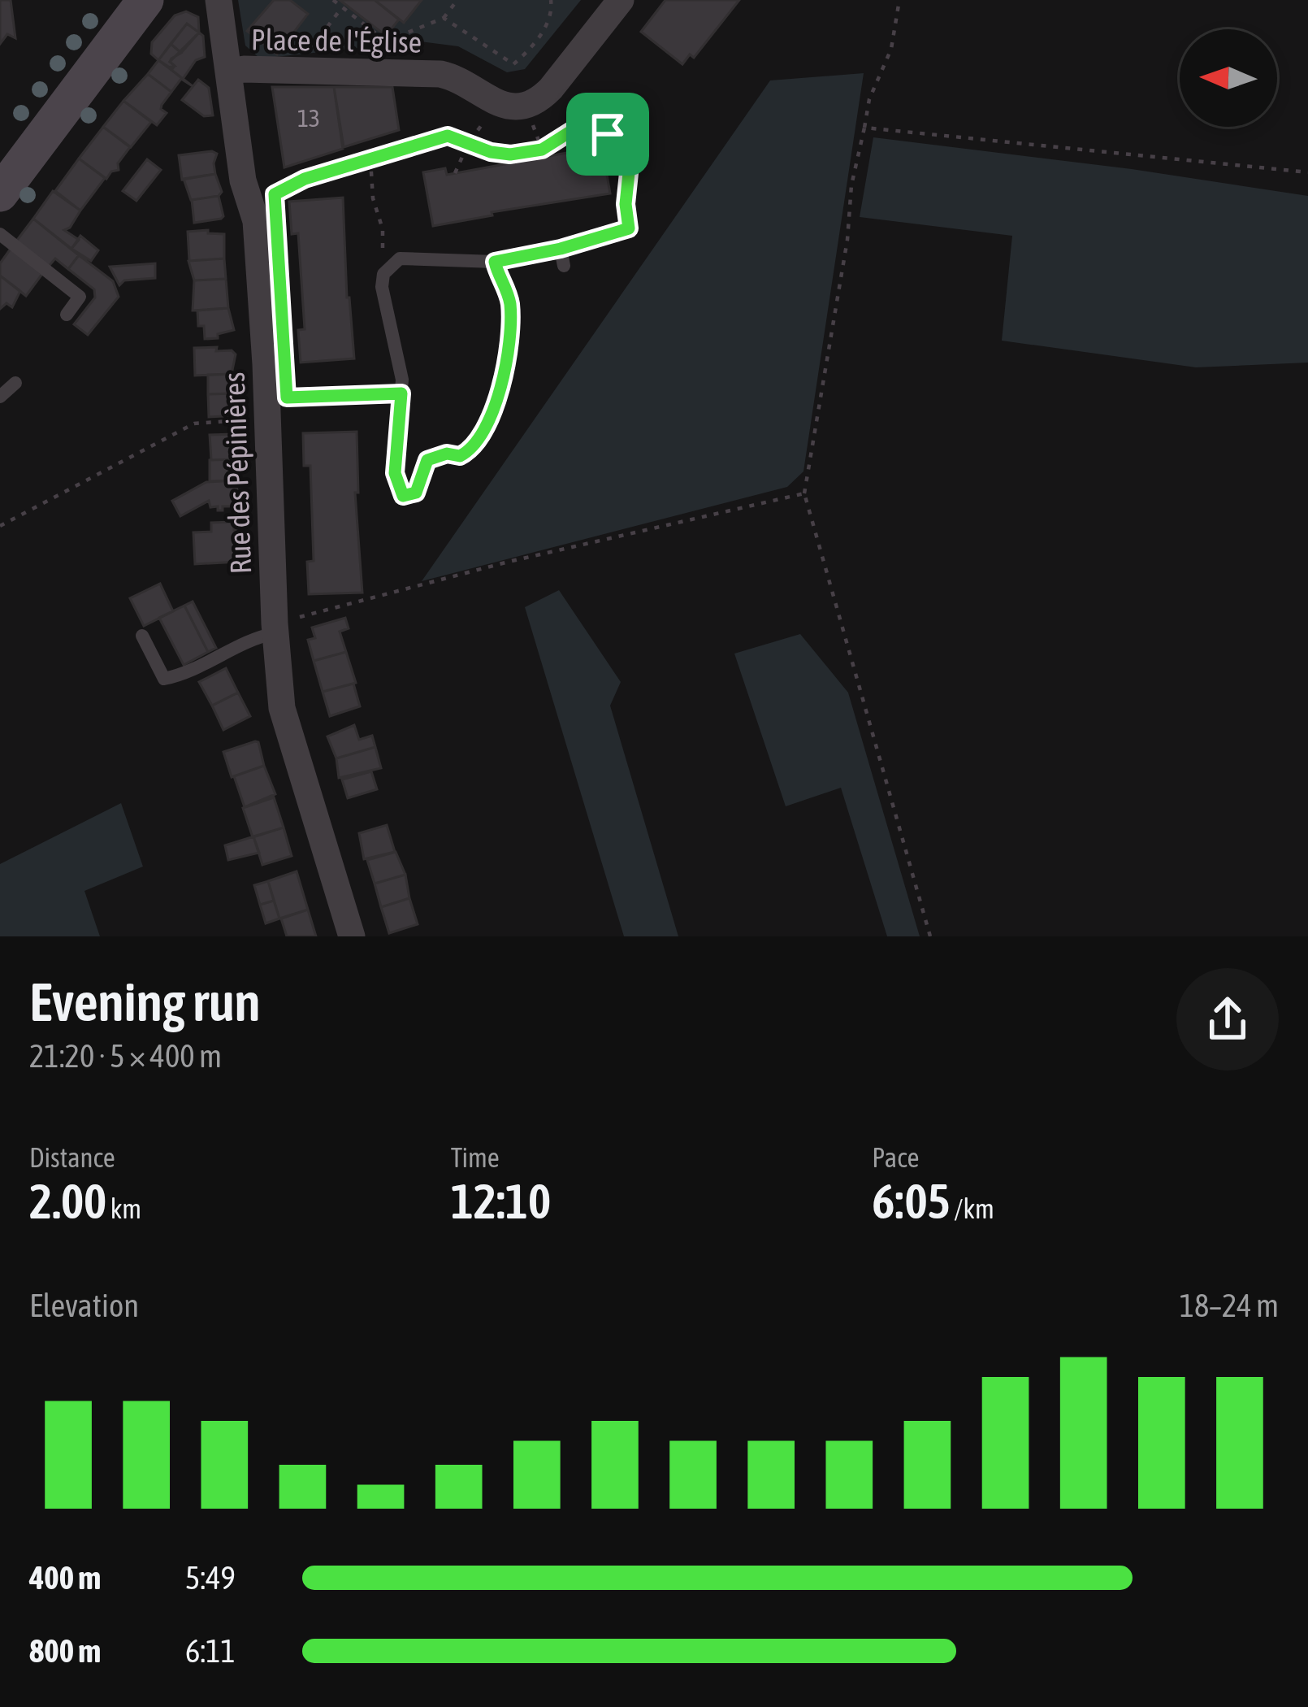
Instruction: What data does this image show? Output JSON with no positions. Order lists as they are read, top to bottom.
{
  "streets": {
    "street": ["Place de l'Église", "Rue des Pépinières"]
  },
  "crossings": [
    ["Place de l'Église", "Rue des Pépinières"]
  ],
  "house_numbers": ["13"],
  "north": "left",
  "page": {
    "heading": ["Evening run", "21:20 · 5 × 400 m"],
    "stats": [
      ["Distance", "2.00 km"],
      ["Time", "12:10"],
      ["Pace", "6:05 /km"]
    ],
    "chart": ["Elevation", "18–24 m"],
    "list": [
      {
        "name": "400 m",
        "note": "5:49"
      },
      {
        "name": "800 m",
        "note": "6:11"
      }
    ]
  }
}
